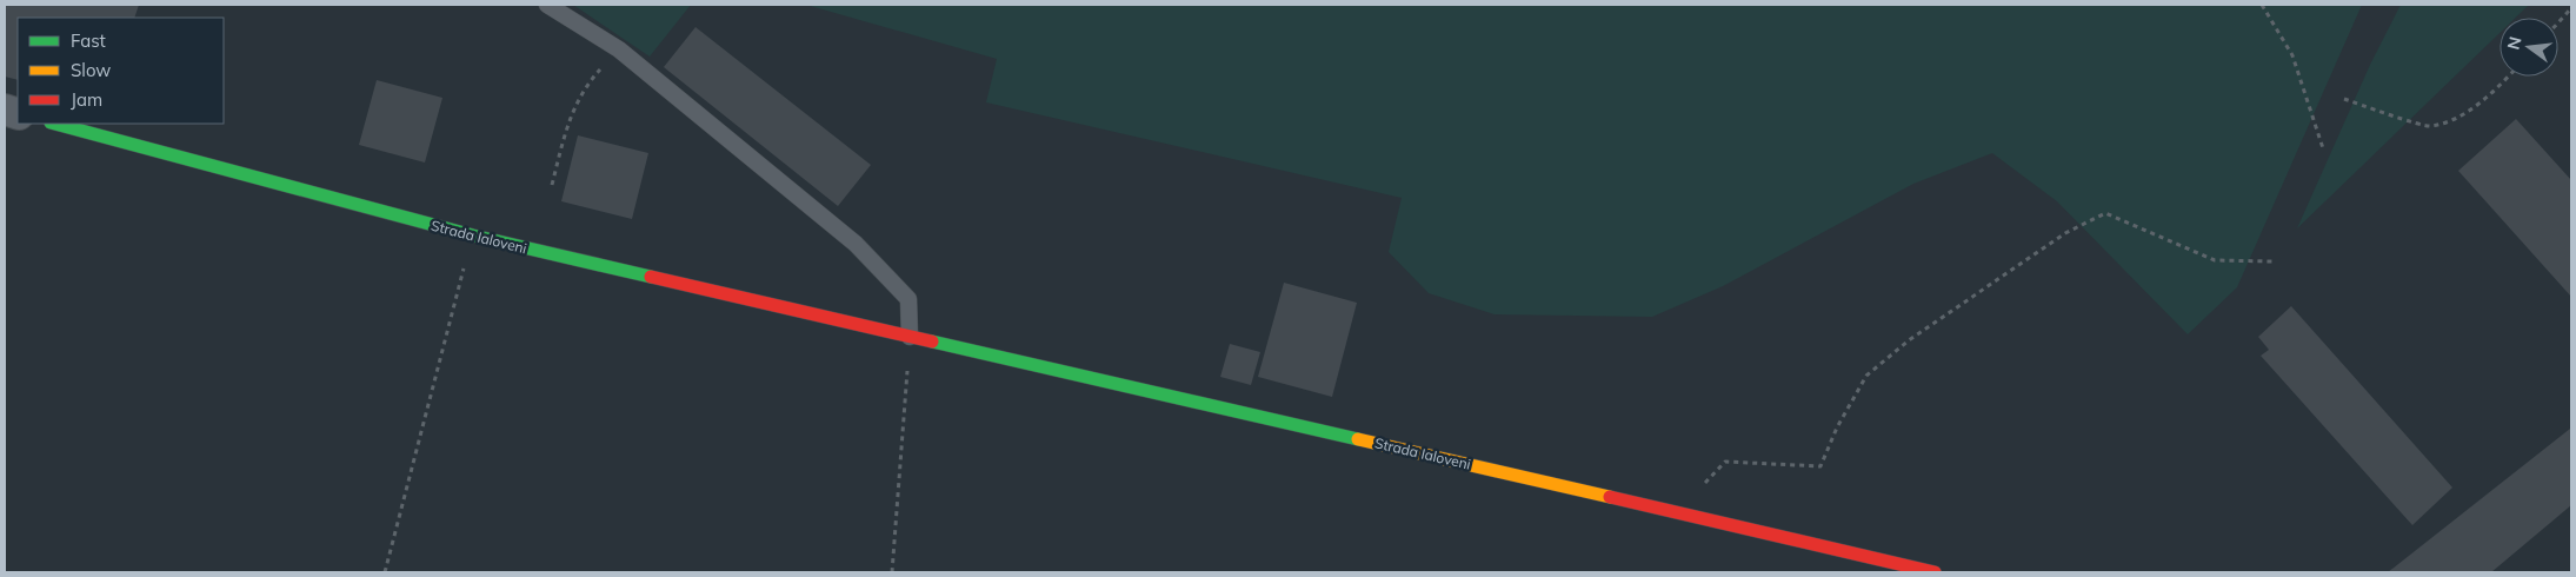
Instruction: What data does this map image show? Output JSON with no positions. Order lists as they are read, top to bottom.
{
  "streets": {
    "street": ["Strada Ialoveni"]
  },
  "legend": ["Fast", "Slow", "Jam"],
  "north": "left"
}
